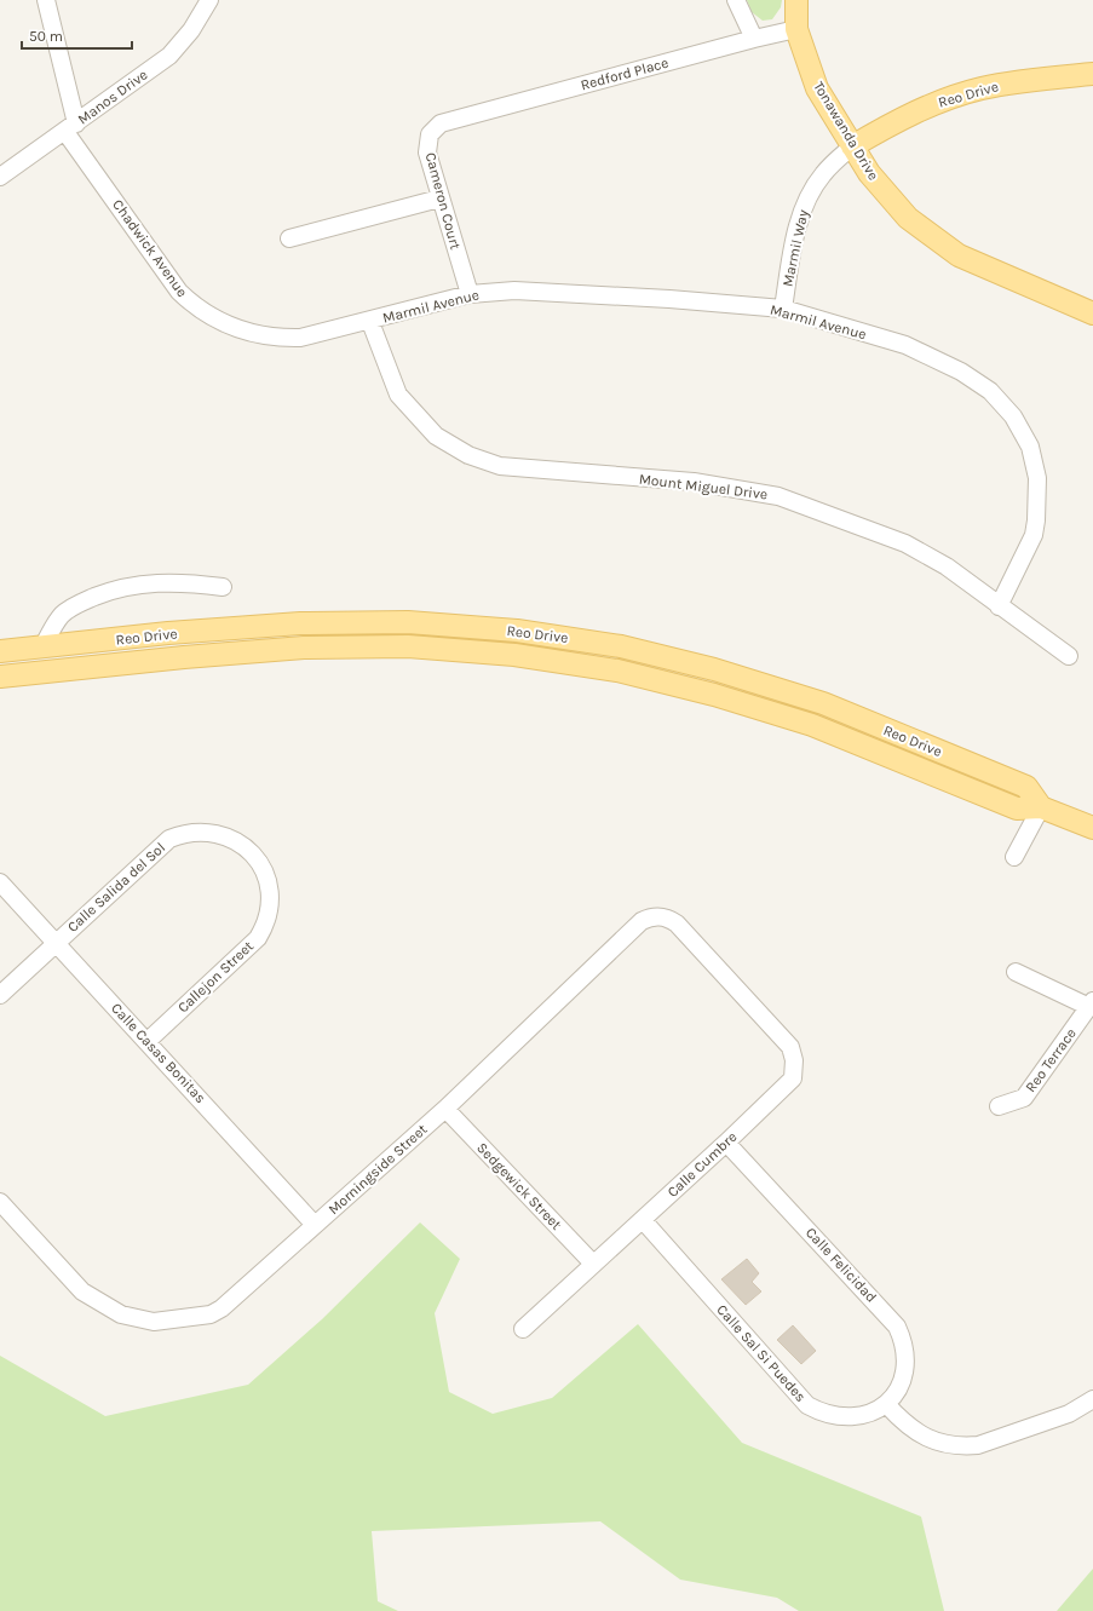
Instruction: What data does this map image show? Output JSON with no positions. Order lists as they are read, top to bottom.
{
  "streets": {
    "main road": ["Reo Drive", "Tonawanda Drive"],
    "street": [
      "Redford Place",
      "Manos Drive",
      "Cameron Court",
      "Chadwick Avenue",
      "Marmil Way",
      "Marmil Avenue",
      "Mount Miguel Drive",
      "Calle Salida del Sol",
      "Callejon Street",
      "Calle Casas Bonitas",
      "Reo Terrace",
      "Calle Cumbre",
      "Morningside Street",
      "Sedgewick Street",
      "Calle Felicidad",
      "Calle Sal Si Puedes"
    ]
  },
  "crossings": [
    ["Redford Place", "Tonawanda Drive"],
    ["Redford Place", "Cameron Court"],
    ["Reo Drive", "Tonawanda Drive"],
    ["Reo Drive", "Marmil Way"],
    ["Manos Drive", "Chadwick Avenue"],
    ["Tonawanda Drive", "Marmil Way"],
    ["Cameron Court", "Marmil Avenue"],
    ["Chadwick Avenue", "Marmil Avenue"],
    ["Chadwick Avenue", "Mount Miguel Drive"],
    ["Marmil Way", "Marmil Avenue"],
    ["Marmil Avenue", "Mount Miguel Drive"],
    ["Calle Salida del Sol", "Callejon Street"],
    ["Calle Salida del Sol", "Calle Casas Bonitas"],
    ["Callejon Street", "Calle Casas Bonitas"],
    ["Calle Casas Bonitas", "Morningside Street"],
    ["Calle Cumbre", "Morningside Street"],
    ["Calle Cumbre", "Sedgewick Street"],
    ["Calle Cumbre", "Calle Felicidad"],
    ["Calle Cumbre", "Calle Sal Si Puedes"],
    ["Morningside Street", "Sedgewick Street"],
    ["Calle Felicidad", "Calle Sal Si Puedes"]
  ],
  "scale_bar": "50 m"
}
